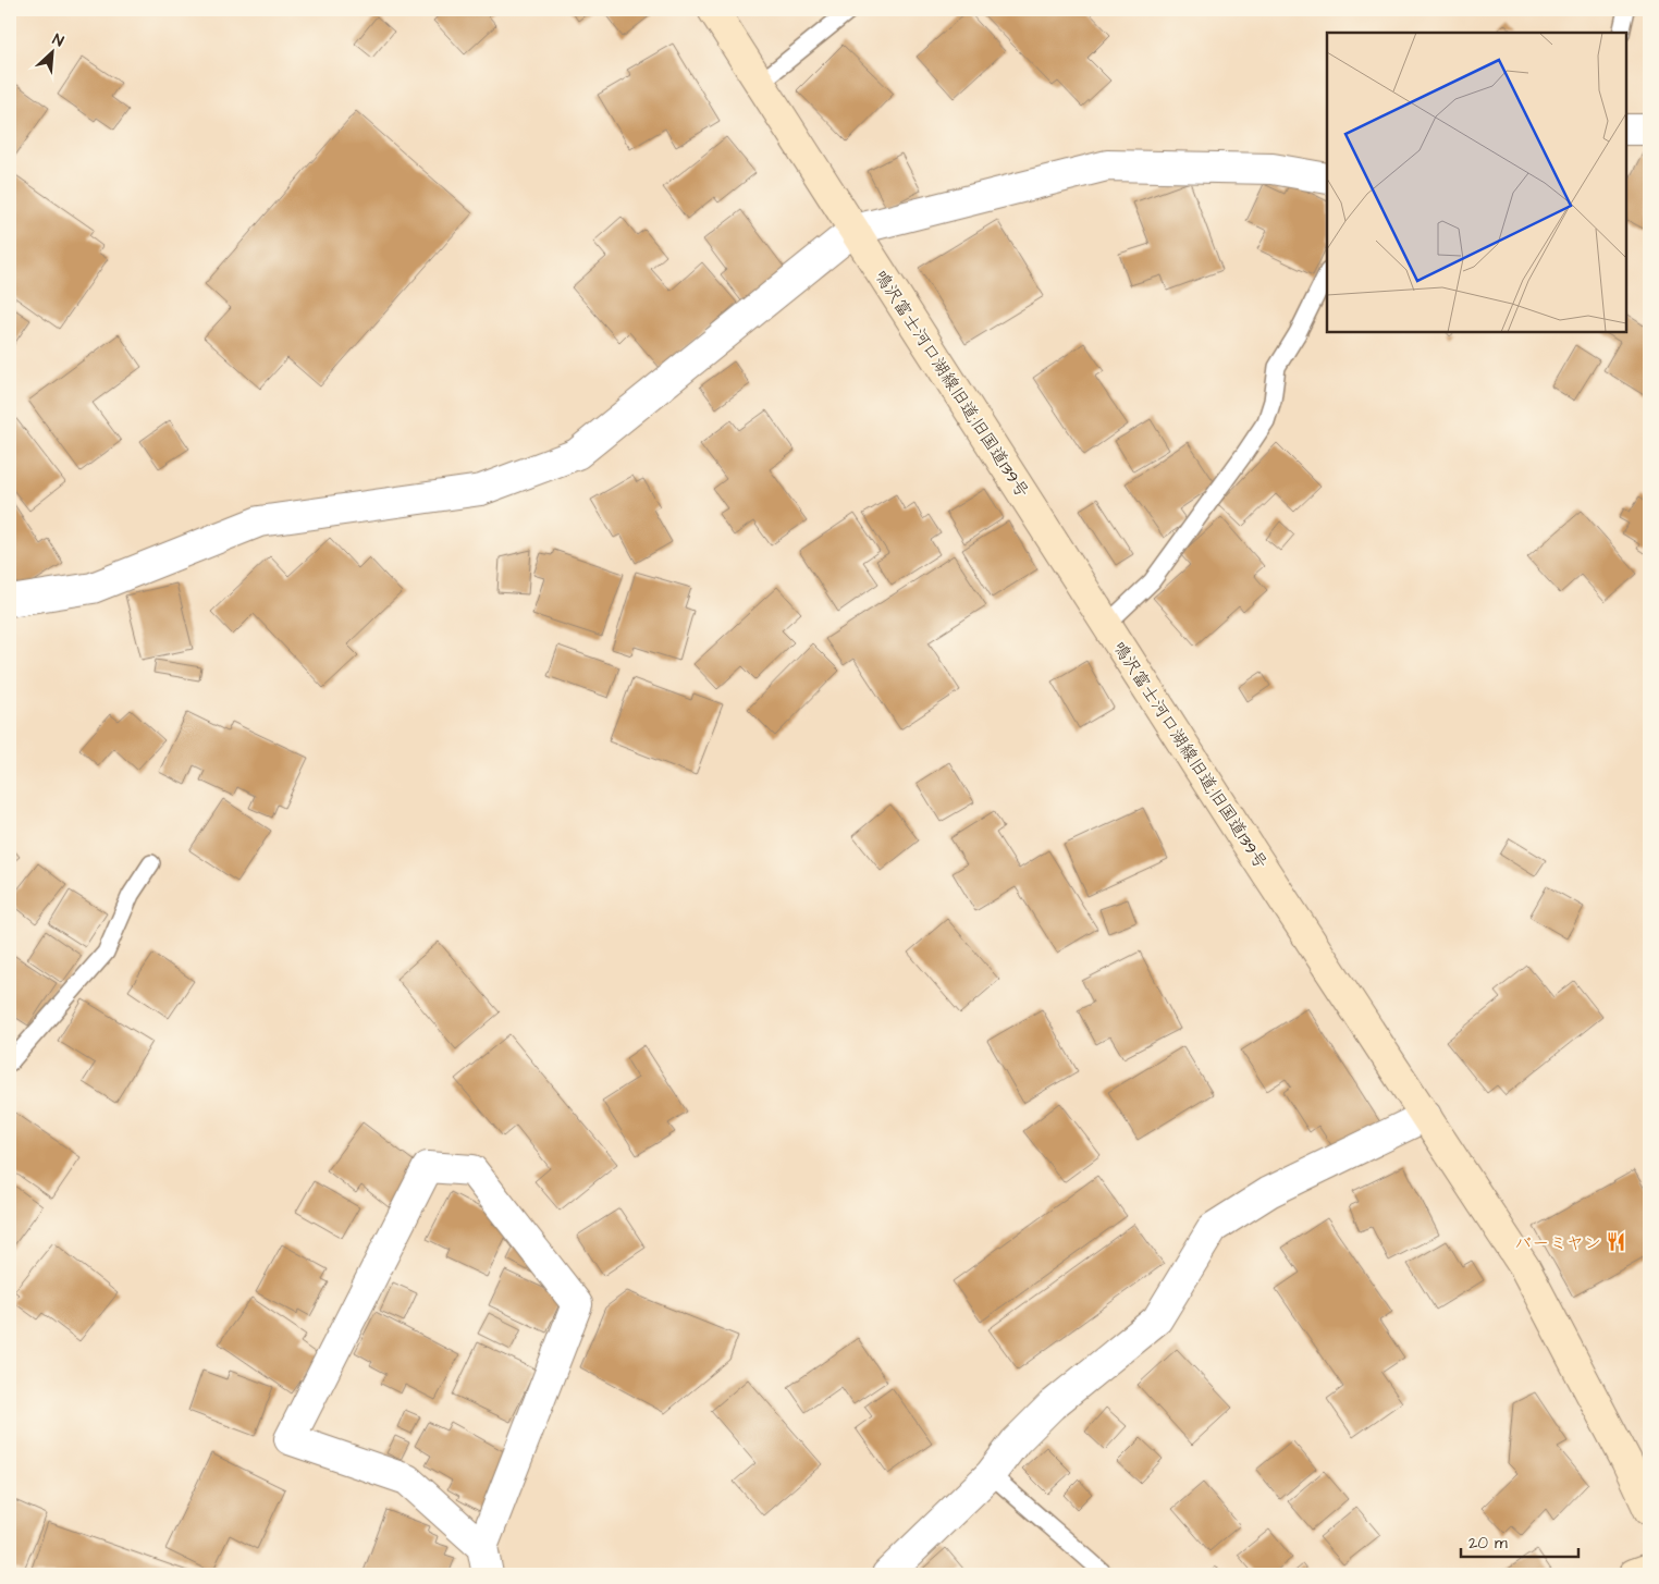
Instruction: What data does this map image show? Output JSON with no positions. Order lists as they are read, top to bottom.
{
  "streets": {
    "street": ["鳴沢富士河口湖線旧道;旧国道139号"]
  },
  "places": {
    "restaurant": ["バーミヤン"]
  },
  "scale_bar": "20 m",
  "north": "top right"
}
